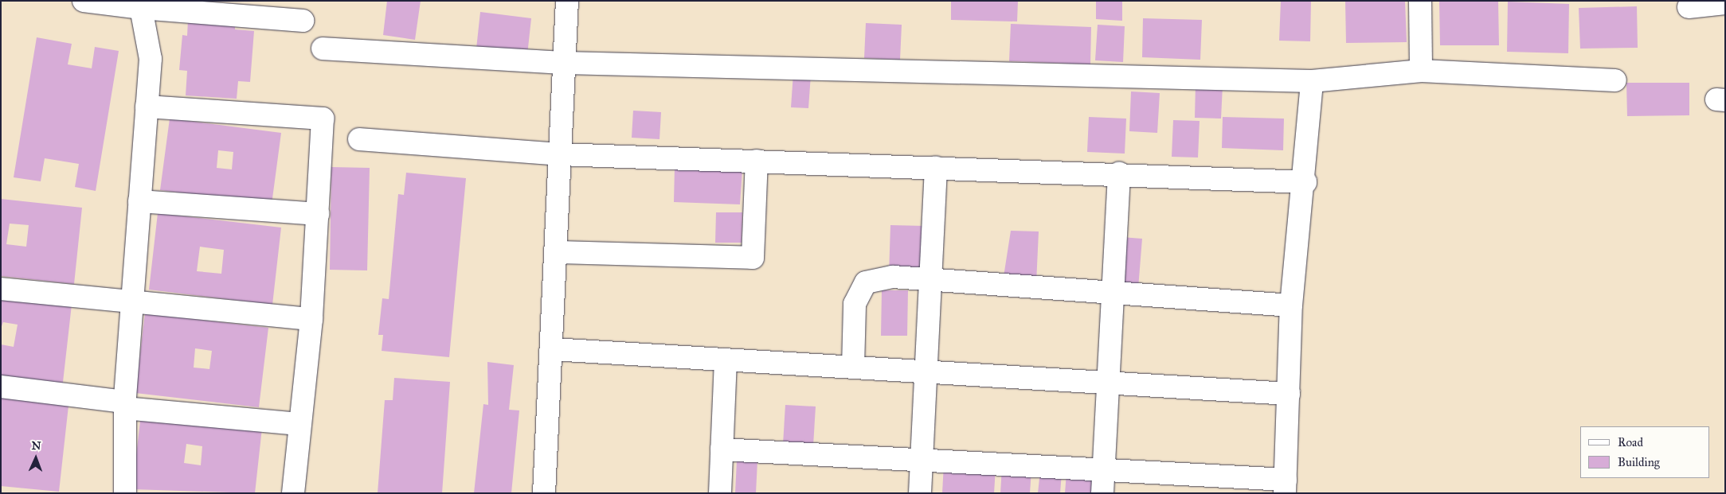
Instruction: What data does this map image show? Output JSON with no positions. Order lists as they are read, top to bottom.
{
  "legend": ["Road", "Building"],
  "north": "top"
}
